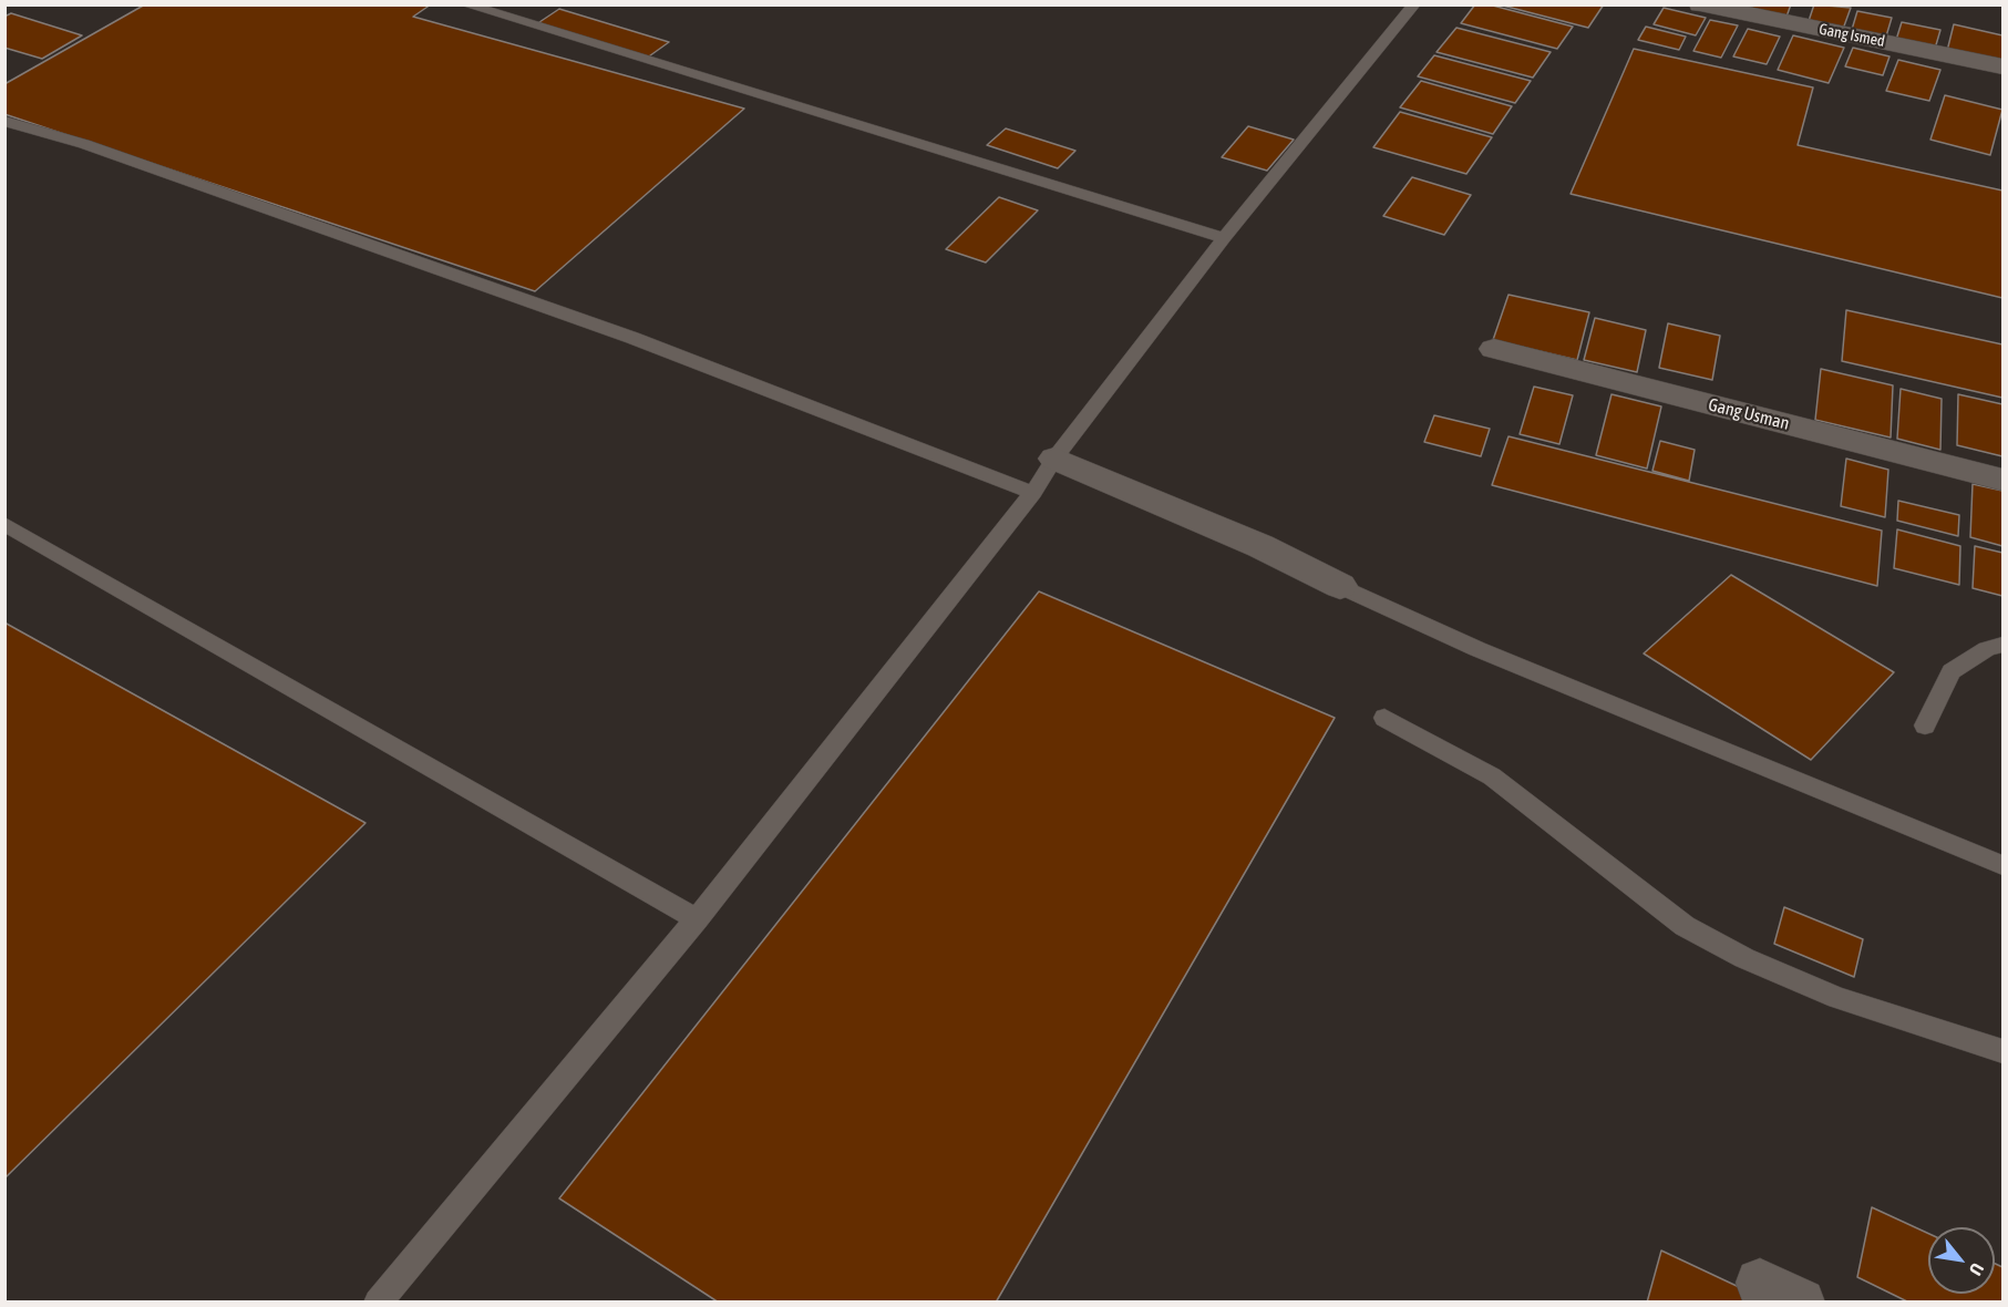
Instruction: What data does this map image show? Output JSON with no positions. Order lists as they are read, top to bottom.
{
  "streets": {
    "street": ["Gang Ismed", "Gang Usman"]
  },
  "north": "bottom right"
}
